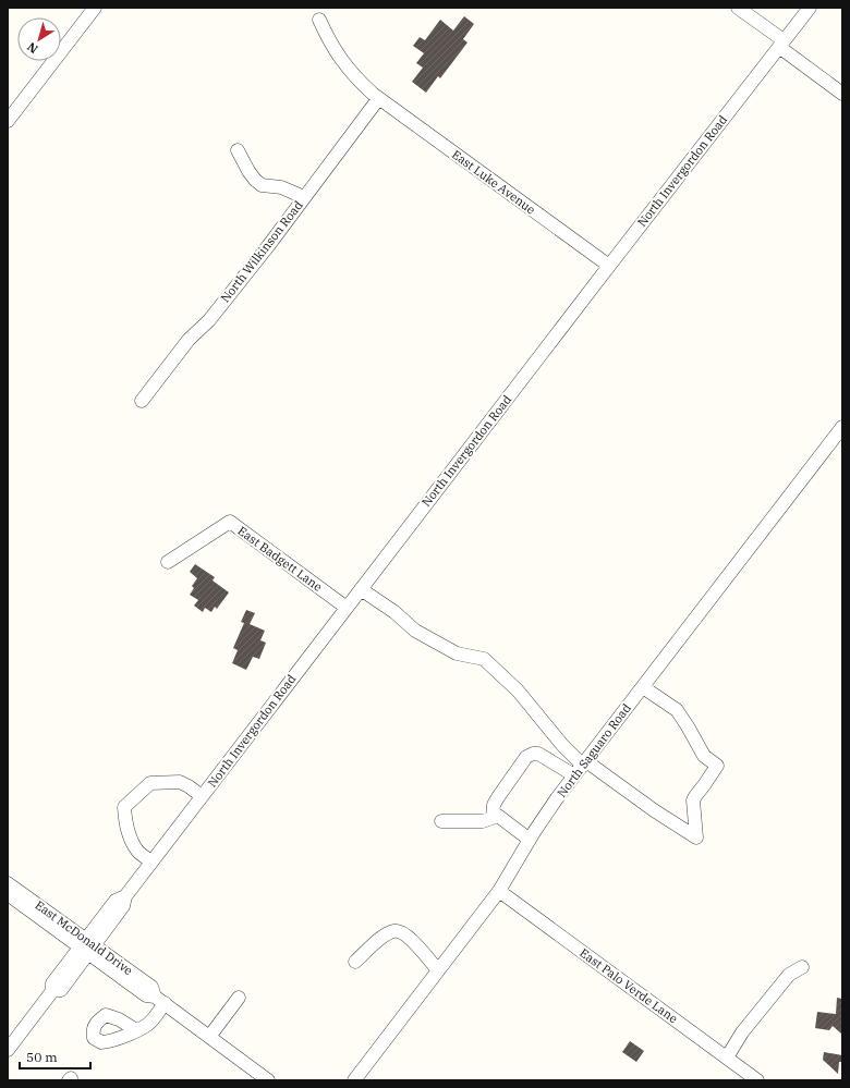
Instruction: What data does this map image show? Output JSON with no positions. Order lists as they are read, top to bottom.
{
  "streets": {
    "street": [
      "North Invergordon Road",
      "East Luke Avenue",
      "North Wilkinson Road",
      "East Badgett Lane",
      "North Saguaro Road",
      "East McDonald Drive",
      "East Palo Verde Lane"
    ]
  },
  "crossings": [
    ["North Invergordon Road", "East Luke Avenue"],
    ["North Invergordon Road", "East Badgett Lane"],
    ["North Invergordon Road", "East McDonald Drive"],
    ["East Luke Avenue", "North Wilkinson Road"],
    ["North Saguaro Road", "East Palo Verde Lane"]
  ],
  "scale_bar": "50 m",
  "north": "bottom left"
}
